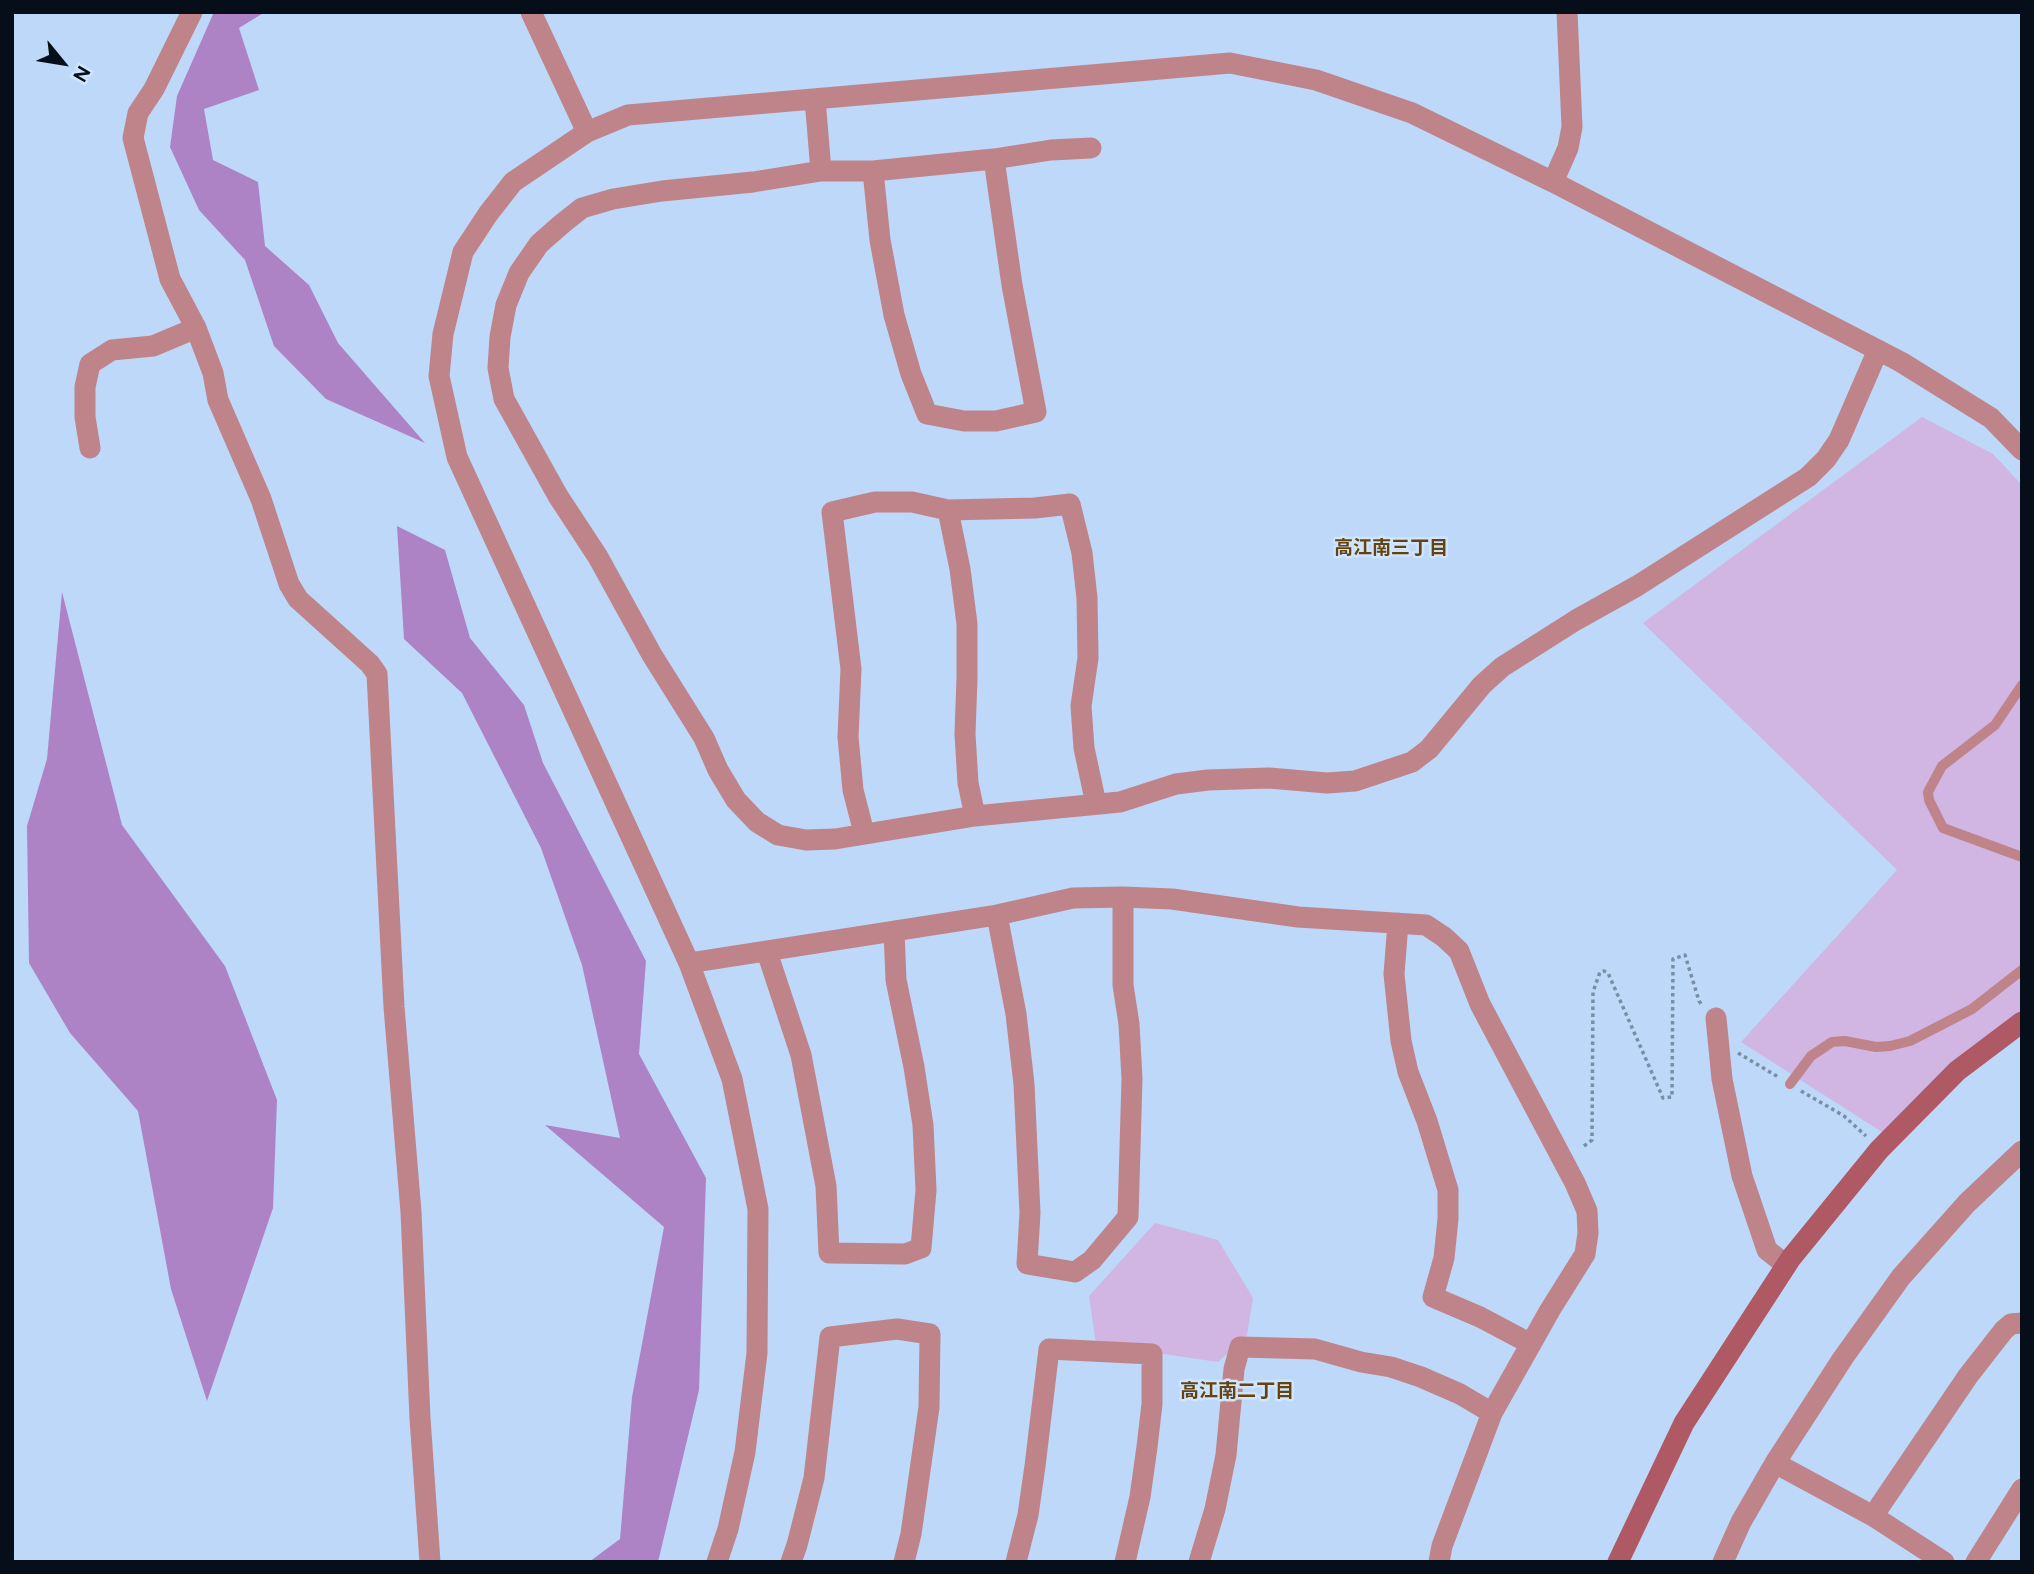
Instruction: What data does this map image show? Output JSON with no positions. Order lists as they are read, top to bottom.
{
  "districts": ["高江南三丁目", "高江南二丁目"],
  "north": "bottom right"
}
